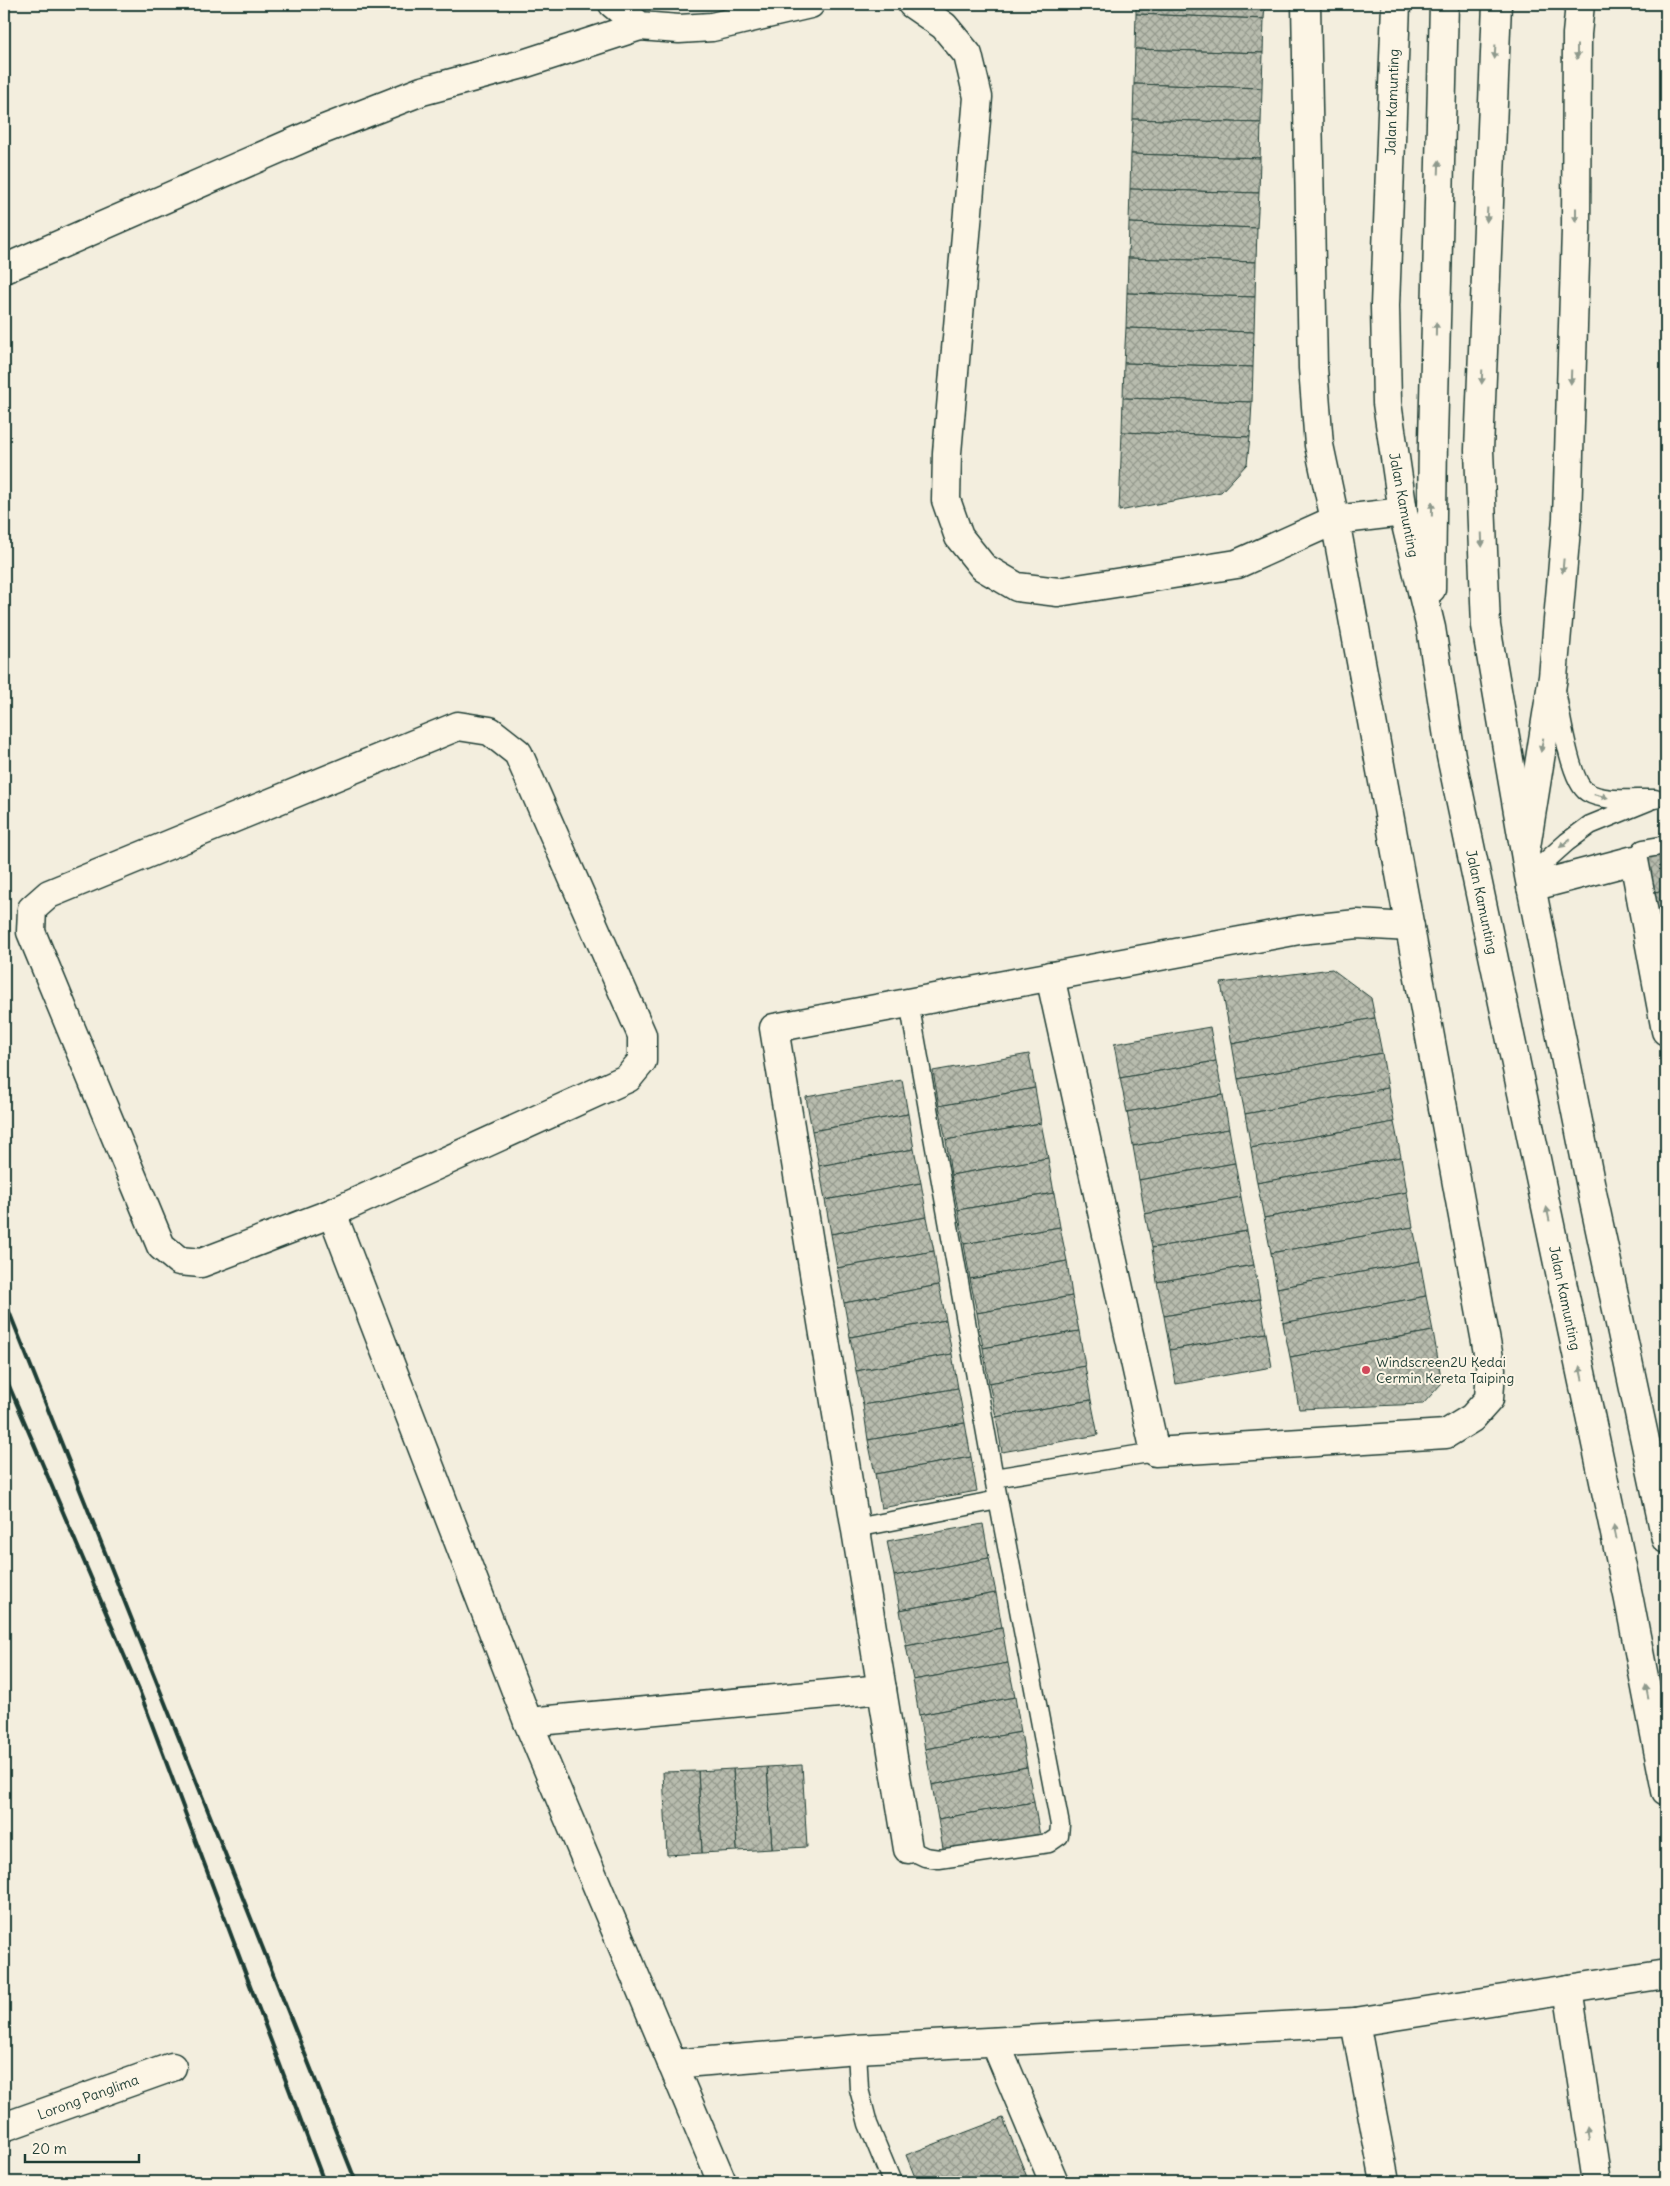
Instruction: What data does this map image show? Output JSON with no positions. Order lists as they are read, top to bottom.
{
  "streets": {
    "street": ["Jalan Kamunting", "Lorong Panglima"]
  },
  "places": ["Windscreen2U Kedai Cermin Kereta Taiping"],
  "scale_bar": "20 m"
}
